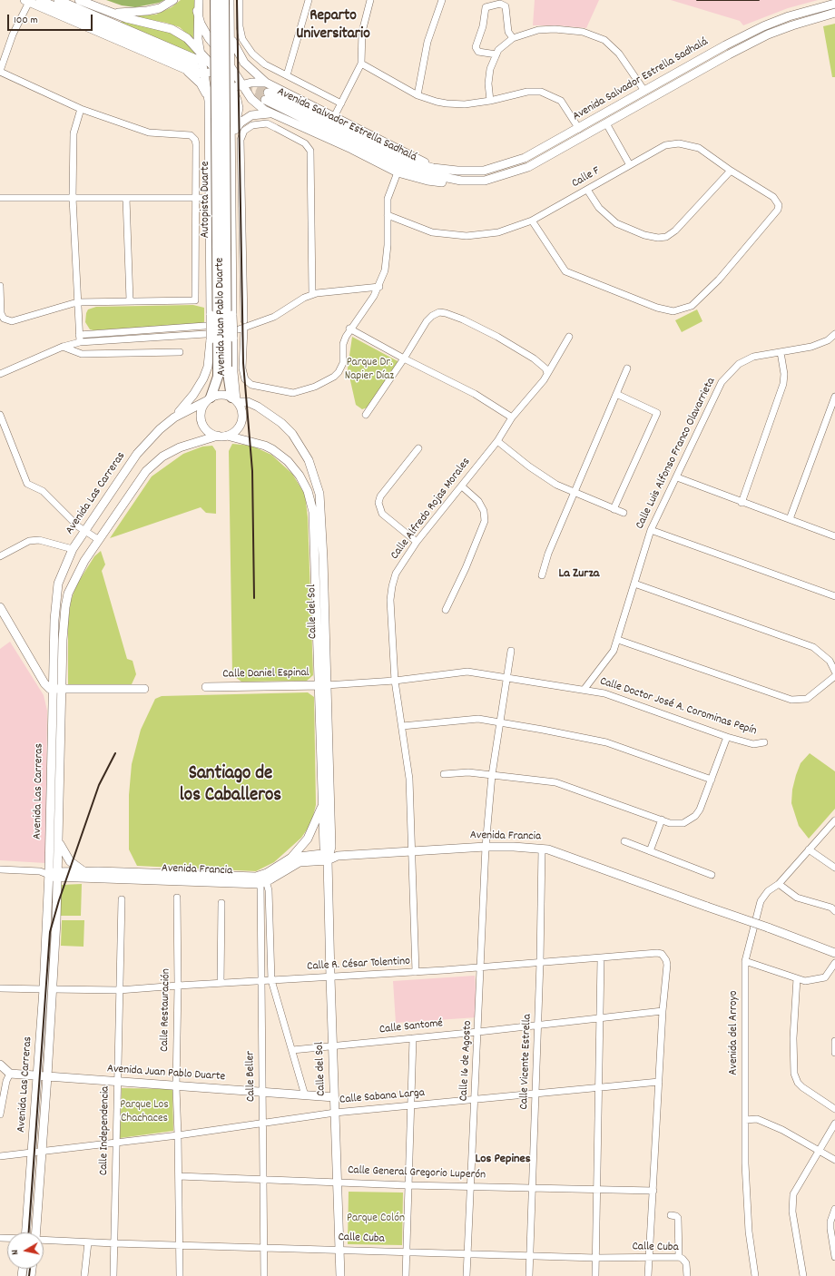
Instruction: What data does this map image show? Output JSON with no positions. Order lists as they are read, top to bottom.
{
  "streets": {
    "highway": ["Autopista Duarte"],
    "main road": [
      "Avenida Salvador Estrella Sadhalá",
      "Avenida Juan Pablo Duarte",
      "Avenida Las Carreras",
      "Calle del Sol",
      "Calle Daniel Espinal",
      "Avenida Francia"
    ],
    "street": [
      "Calle F",
      "Calle Luis Alfonso Franco Olavarrieta",
      "Calle Alfredo Rojas Morales",
      "Calle Doctor José A. Corominas Pepín",
      "Calle R. César Tolentino",
      "Calle Restauración",
      "Calle Santomé",
      "Avenida del Arroyo",
      "Calle 16 de Agosto",
      "Calle Vicente Estrella",
      "Calle Beller",
      "Calle Sabana Larga",
      "Calle Independencia",
      "Calle General Gregorio Luperón",
      "Calle Cuba"
    ]
  },
  "crossings": [
    ["Avenida Salvador Estrella Sadhalá", "Avenida Juan Pablo Duarte"],
    ["Autopista Duarte", "Avenida Juan Pablo Duarte"],
    ["Autopista Duarte", "Avenida Las Carreras"],
    ["Autopista Duarte", "Calle del Sol"],
    ["Avenida Juan Pablo Duarte", "Avenida Las Carreras"],
    ["Avenida Juan Pablo Duarte", "Calle del Sol"],
    ["Avenida Juan Pablo Duarte", "Calle Restauración"],
    ["Avenida Juan Pablo Duarte", "Calle Beller"],
    ["Avenida Juan Pablo Duarte", "Calle Independencia"],
    ["Calle Luis Alfonso Franco Olavarrieta", "Calle Doctor José A. Corominas Pepín"],
    ["Avenida Las Carreras", "Calle del Sol"],
    ["Avenida Las Carreras", "Avenida Francia"],
    ["Avenida Las Carreras", "Calle R. César Tolentino"],
    ["Avenida Las Carreras", "Calle Sabana Larga"],
    ["Calle Alfredo Rojas Morales", "Calle Doctor José A. Corominas Pepín"],
    ["Calle Alfredo Rojas Morales", "Avenida Francia"],
    ["Calle Alfredo Rojas Morales", "Calle R. César Tolentino"],
    ["Calle del Sol", "Calle Daniel Espinal"],
    ["Calle del Sol", "Calle Doctor José A. Corominas Pepín"],
    ["Calle del Sol", "Avenida Francia"],
    ["Calle del Sol", "Calle R. César Tolentino"],
    ["Calle del Sol", "Calle Santomé"],
    ["Calle del Sol", "Calle Sabana Larga"],
    ["Calle del Sol", "Calle General Gregorio Luperón"],
    ["Calle del Sol", "Calle Cuba"],
    ["Calle Daniel Espinal", "Calle Doctor José A. Corominas Pepín"],
    ["Calle Doctor José A. Corominas Pepín", "Calle 16 de Agosto"],
    ["Avenida Francia", "Calle 16 de Agosto"],
    ["Avenida Francia", "Calle Vicente Estrella"],
    ["Avenida Francia", "Calle Beller"],
    ["Calle R. César Tolentino", "Calle Restauración"],
    ["Calle R. César Tolentino", "Calle Santomé"],
    ["Calle R. César Tolentino", "Calle 16 de Agosto"],
    ["Calle R. César Tolentino", "Calle Vicente Estrella"],
    ["Calle R. César Tolentino", "Calle Beller"],
    ["Calle R. César Tolentino", "Calle Independencia"],
    ["Calle Restauración", "Calle Sabana Larga"],
    ["Calle Restauración", "Calle General Gregorio Luperón"],
    ["Calle Restauración", "Calle Cuba"],
    ["Calle Santomé", "Calle 16 de Agosto"],
    ["Calle Santomé", "Calle Vicente Estrella"],
    ["Calle 16 de Agosto", "Calle Sabana Larga"],
    ["Calle 16 de Agosto", "Calle General Gregorio Luperón"],
    ["Calle 16 de Agosto", "Calle Cuba"],
    ["Calle Vicente Estrella", "Calle Sabana Larga"],
    ["Calle Vicente Estrella", "Calle General Gregorio Luperón"],
    ["Calle Vicente Estrella", "Calle Cuba"],
    ["Calle Beller", "Calle Sabana Larga"],
    ["Calle Beller", "Calle General Gregorio Luperón"],
    ["Calle Beller", "Calle Cuba"],
    ["Calle Sabana Larga", "Calle Independencia"],
    ["Calle Independencia", "Calle Cuba"]
  ],
  "districts": [
    "Reparto Universitario",
    "La Zurza",
    "Santiago de los Caballeros",
    "Los Pepines"
  ],
  "parks": ["Parque Dr. Napier Díaz", "Parque Los Chachaces", "Parque Colón"],
  "scale_bar": "100 m",
  "north": "left"
}
